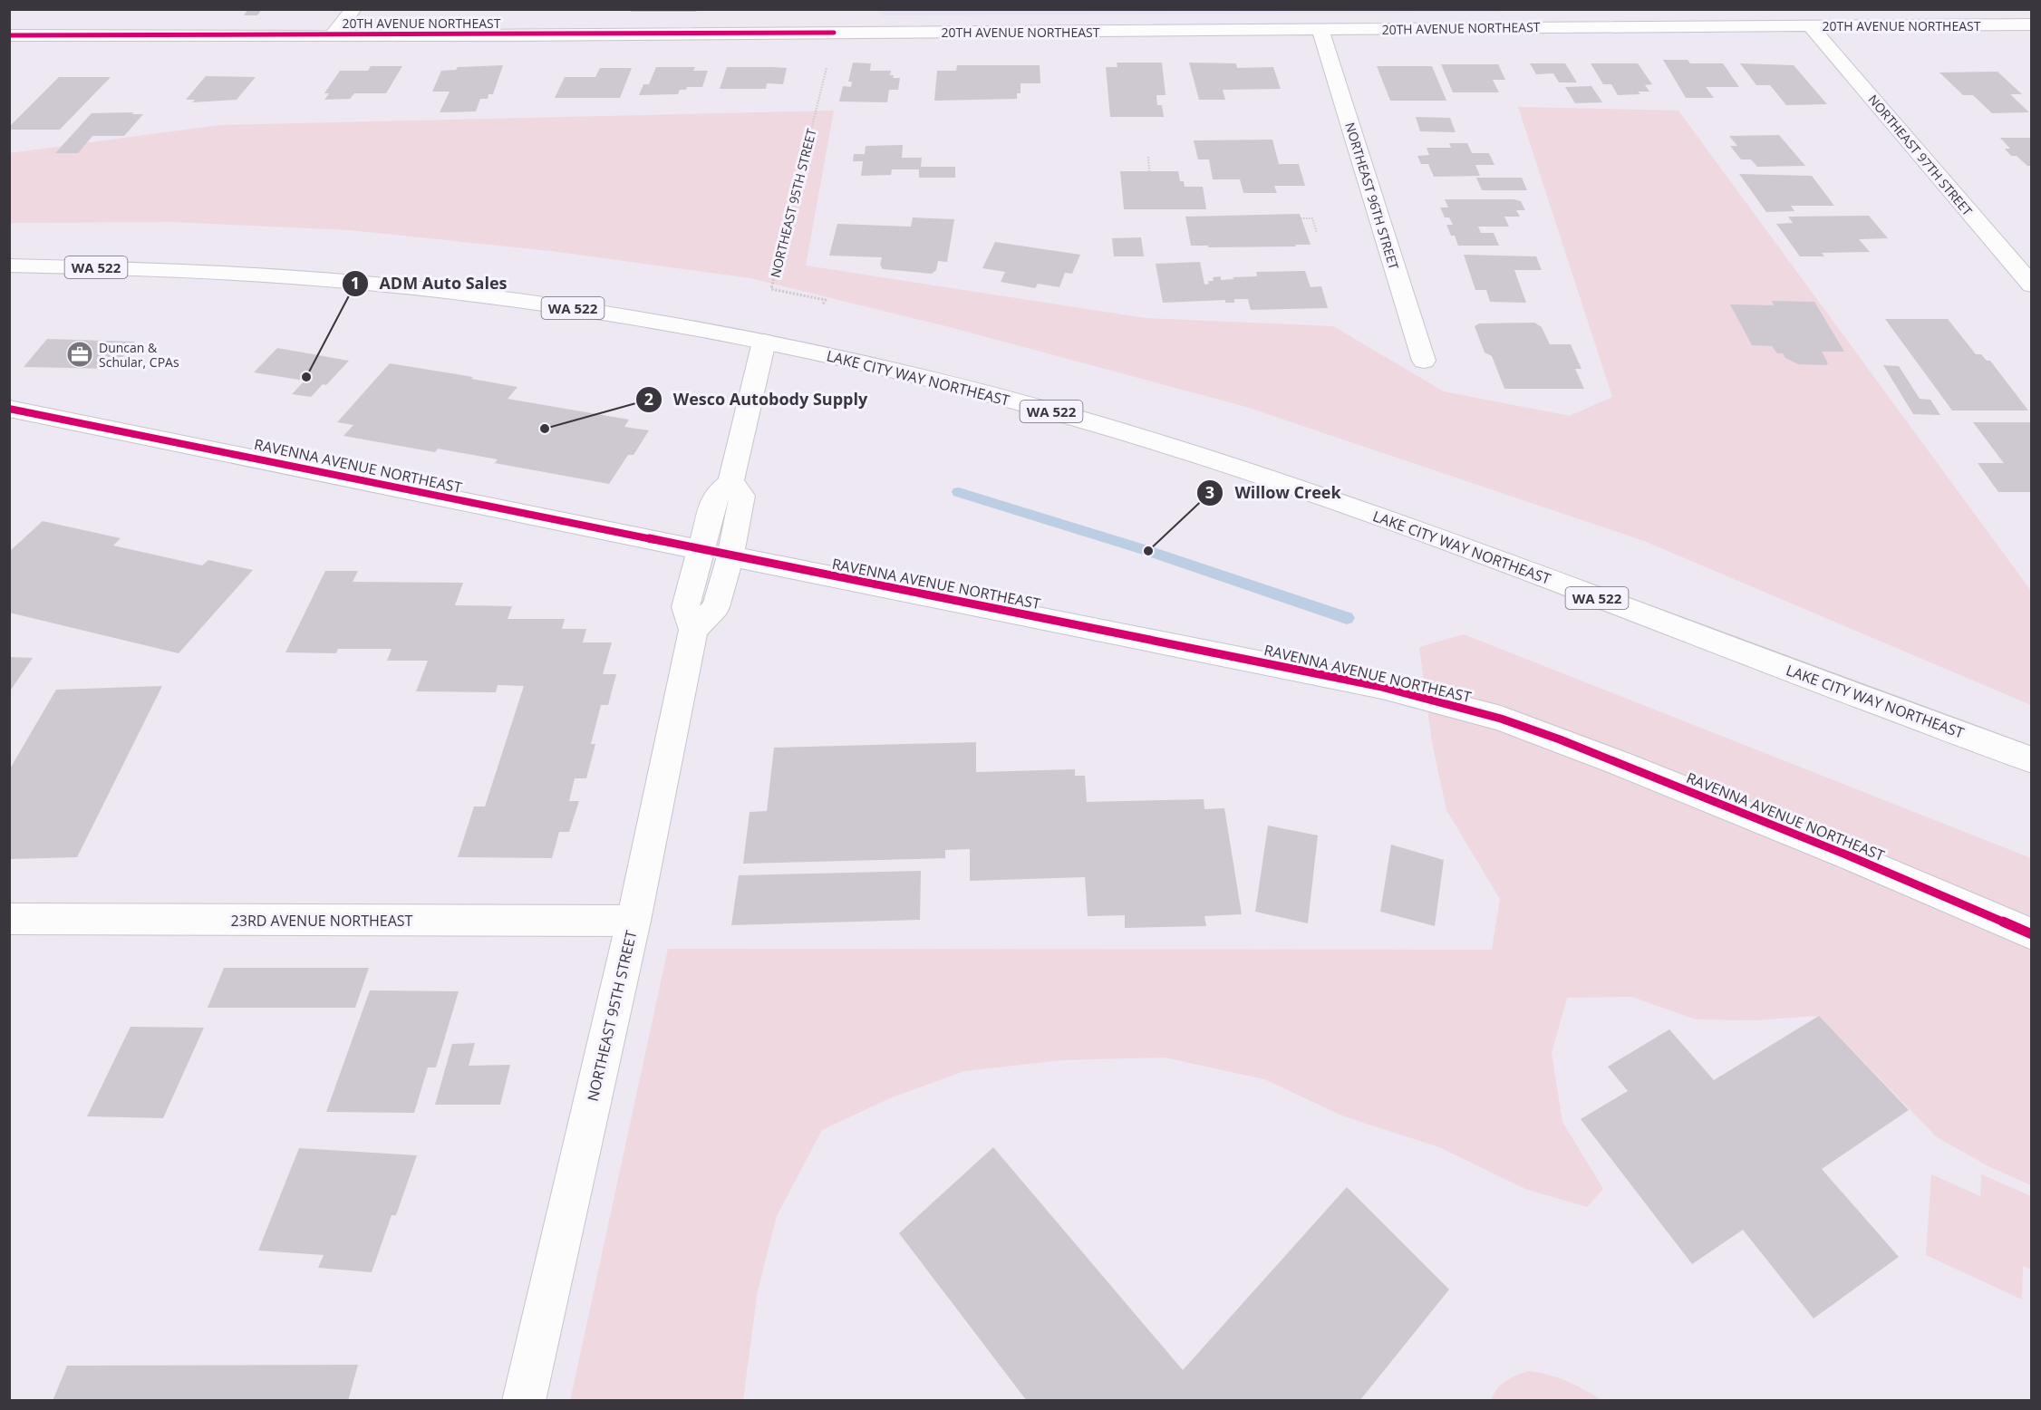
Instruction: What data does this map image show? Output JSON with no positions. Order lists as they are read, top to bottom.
{
  "streets": {
    "street": [
      "20TH AVENUE NORTHEAST",
      "NORTHEAST 97TH STREET",
      "NORTHEAST 96TH STREET",
      "NORTHEAST 95TH STREET",
      "WA 522",
      "LAKE CITY WAY NORTHEAST",
      "RAVENNA AVENUE NORTHEAST",
      "23RD AVENUE NORTHEAST"
    ]
  },
  "crossings": [
    ["20TH AVENUE NORTHEAST", "NORTHEAST 97TH STREET"],
    ["20TH AVENUE NORTHEAST", "NORTHEAST 96TH STREET"],
    ["NORTHEAST 95TH STREET", "LAKE CITY WAY NORTHEAST"],
    ["NORTHEAST 95TH STREET", "RAVENNA AVENUE NORTHEAST"],
    ["NORTHEAST 95TH STREET", "23RD AVENUE NORTHEAST"]
  ],
  "places": {
    "office": ["Duncan & Schular, CPAs"],
    "other": ["ADM Auto Sales", "Wesco Autobody Supply", "Willow Creek"]
  }
}
